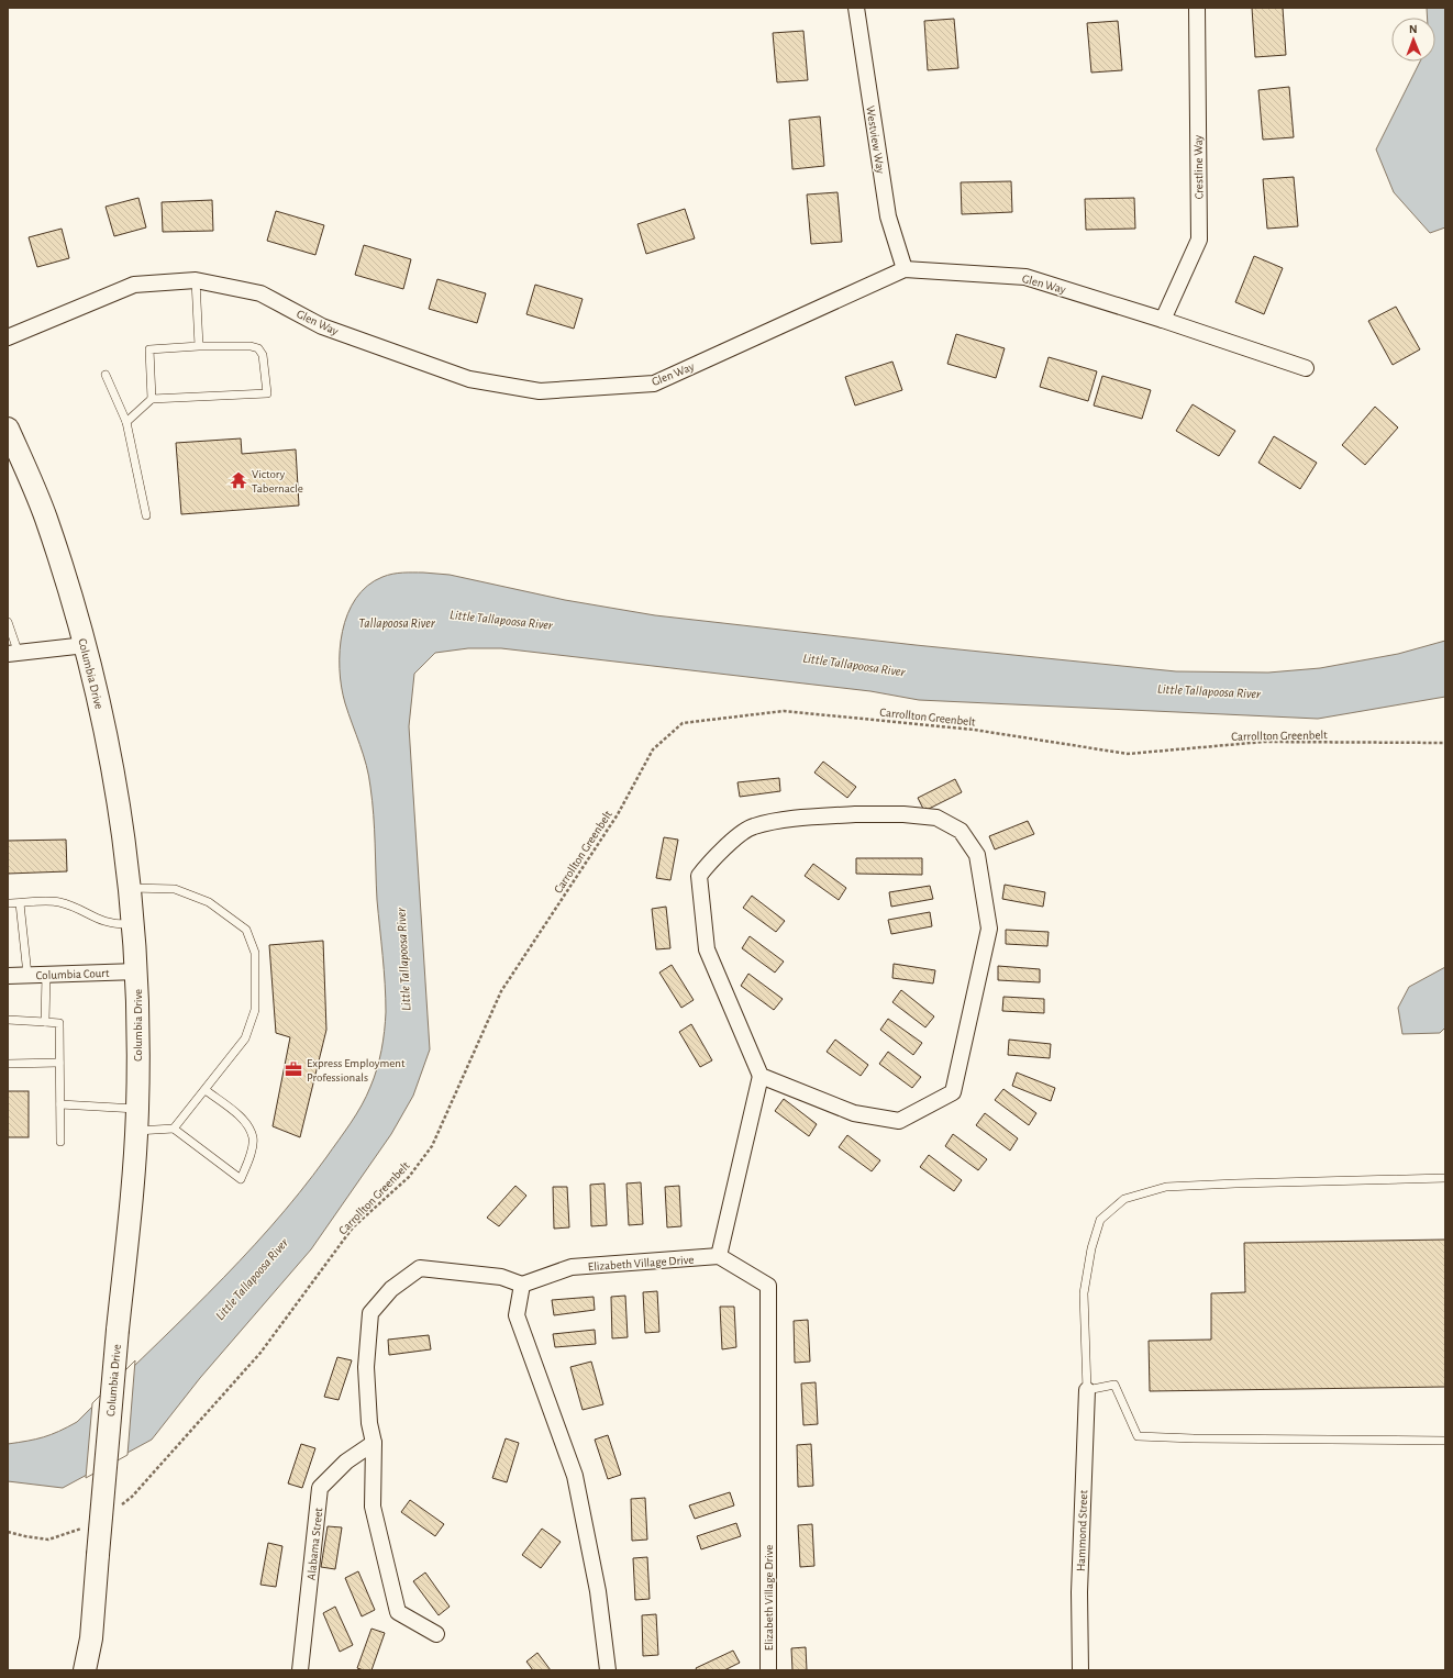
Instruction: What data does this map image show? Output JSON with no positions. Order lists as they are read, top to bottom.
{
  "streets": {
    "main road": ["Columbia Drive"],
    "street": [
      "Westview Way",
      "Crestline Way",
      "Glen Way",
      "Columbia Court",
      "Elizabeth Village Drive",
      "Hammond Street",
      "Alabama Street"
    ],
    "path": ["Carrollton Greenbelt"]
  },
  "crossings": [
    ["Westview Way", "Glen Way"],
    ["Crestline Way", "Glen Way"],
    ["Columbia Drive", "Columbia Court"]
  ],
  "water": ["Little Tallapoosa River", "Tallapoosa River"],
  "places": {
    "temple": ["Victory Tabernacle"],
    "office": ["Express Employment Professionals"]
  },
  "north": "top"
}
